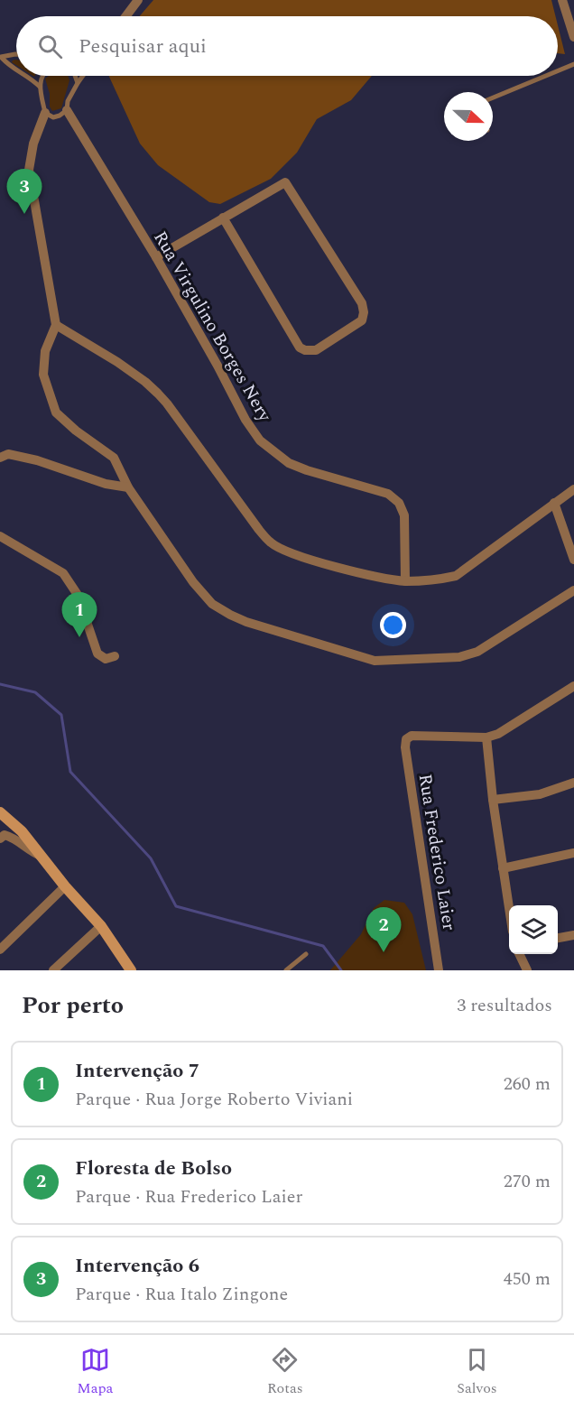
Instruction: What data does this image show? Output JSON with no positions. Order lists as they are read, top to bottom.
{
  "streets": {
    "street": ["Rua Virgulino Borges Nery", "Rua Frederico Laier"]
  },
  "north": "right",
  "page": {
    "search": "Pesquisar aqui",
    "pins": ["3", "1", "2"],
    "heading": ["Por perto", "3 resultados"],
    "list": [
      {
        "mark": "1",
        "name": "Intervenção 7",
        "note": "Parque · Rua Jorge Roberto Viviani",
        "value": "260 m"
      },
      {
        "mark": "2",
        "name": "Floresta de Bolso",
        "note": "Parque · Rua Frederico Laier",
        "value": "270 m"
      },
      {
        "mark": "3",
        "name": "Intervenção 6",
        "note": "Parque · Rua Italo Zingone",
        "value": "450 m"
      }
    ],
    "nav": ["Mapa", "Rotas", "Salvos"]
  }
}
